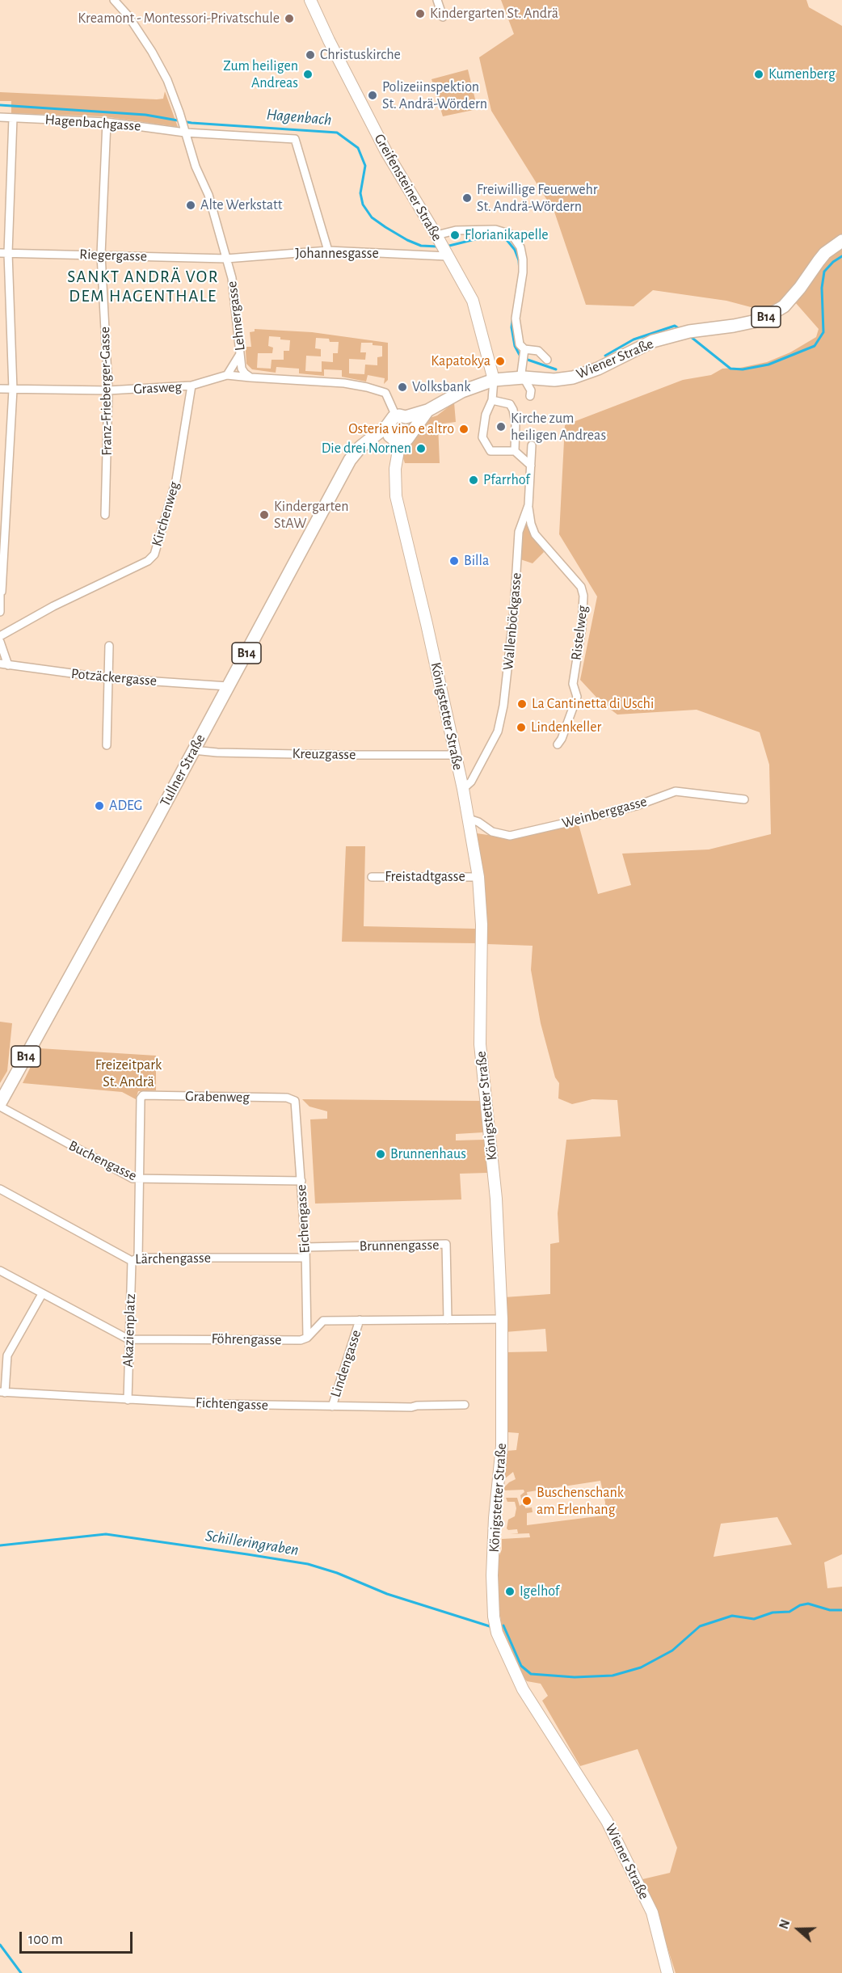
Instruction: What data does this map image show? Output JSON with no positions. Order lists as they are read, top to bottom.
{
  "streets": {
    "main road": [
      "Greifensteiner Straße",
      "B14",
      "Wiener Straße",
      "Königstetter Straße",
      "Tullner Straße"
    ],
    "street": [
      "Hagenbachgasse",
      "Johannesgasse",
      "Riegergasse",
      "Lehnergasse",
      "Grasweg",
      "Franz-Frieberger-Gasse",
      "Kirchenweg",
      "Wallenböckgasse",
      "Ristelweg",
      "Potzäckergasse",
      "Kreuzgasse",
      "Weinberggasse",
      "Freistadtgasse",
      "Grabenweg",
      "Buchengasse",
      "Eichengasse",
      "Brunnengasse",
      "Lärchengasse",
      "Akazienplatz",
      "Föhrengasse",
      "Lindengasse",
      "Fichtengasse"
    ]
  },
  "crossings": [
    ["Hagenbachgasse", "Johannesgasse"],
    ["Hagenbachgasse", "Lehnergasse"],
    ["Hagenbachgasse", "Franz-Frieberger-Gasse"],
    ["Greifensteiner Straße", "Johannesgasse"],
    ["Greifensteiner Straße", "B14"],
    ["Greifensteiner Straße", "Wiener Straße"],
    ["Johannesgasse", "Riegergasse"],
    ["Johannesgasse", "Lehnergasse"],
    ["Riegergasse", "Lehnergasse"],
    ["Riegergasse", "Franz-Frieberger-Gasse"],
    ["Lehnergasse", "Grasweg"],
    ["B14", "Wiener Straße"],
    ["B14", "Königstetter Straße"],
    ["B14", "Tullner Straße"],
    ["Wiener Straße", "Königstetter Straße"],
    ["Grasweg", "Franz-Frieberger-Gasse"],
    ["Grasweg", "Kirchenweg"],
    ["Wallenböckgasse", "Ristelweg"],
    ["Wallenböckgasse", "Königstetter Straße"],
    ["Potzäckergasse", "Tullner Straße"],
    ["Königstetter Straße", "Kreuzgasse"],
    ["Königstetter Straße", "Tullner Straße"],
    ["Königstetter Straße", "Weinberggasse"],
    ["Königstetter Straße", "Freistadtgasse"],
    ["Kreuzgasse", "Tullner Straße"],
    ["Tullner Straße", "Buchengasse"],
    ["Grabenweg", "Eichengasse"],
    ["Grabenweg", "Akazienplatz"],
    ["Buchengasse", "Eichengasse"],
    ["Buchengasse", "Akazienplatz"],
    ["Eichengasse", "Brunnengasse"],
    ["Eichengasse", "Lärchengasse"],
    ["Eichengasse", "Föhrengasse"],
    ["Lärchengasse", "Akazienplatz"],
    ["Akazienplatz", "Föhrengasse"],
    ["Akazienplatz", "Fichtengasse"],
    ["Lindengasse", "Fichtengasse"]
  ],
  "districts": ["SANKT ANDRÄ VOR DEM HAGENTHALE"],
  "water": ["Hagenbach", "Schilleringraben"],
  "parks": ["Freizeitpark St. Andrä"],
  "places": [
    "Kindergarten St. Andrä",
    "Kreamont - Montessori-Privatschule",
    "Christuskirche",
    "Zum heiligen Andreas",
    "Kumenberg",
    "Polizeiinspektion St. Andrä-Wördern",
    "Freiwillige Feuerwehr St. Andrä-Wördern",
    "Alte Werkstatt",
    "Florianikapelle",
    "Kapatokya",
    "Volksbank",
    "Kirche zum heiligen Andreas",
    "Osteria vino e altro",
    "Die drei Nornen",
    "Pfarrhof",
    "Kindergarten StAW",
    "Billa",
    "La Cantinetta di Uschi",
    "Lindenkeller",
    "ADEG",
    "Brunnenhaus",
    "Buschenschank am Erlenhang",
    "Igelhof"
  ],
  "scale_bar": "100 m",
  "north": "left"
}
